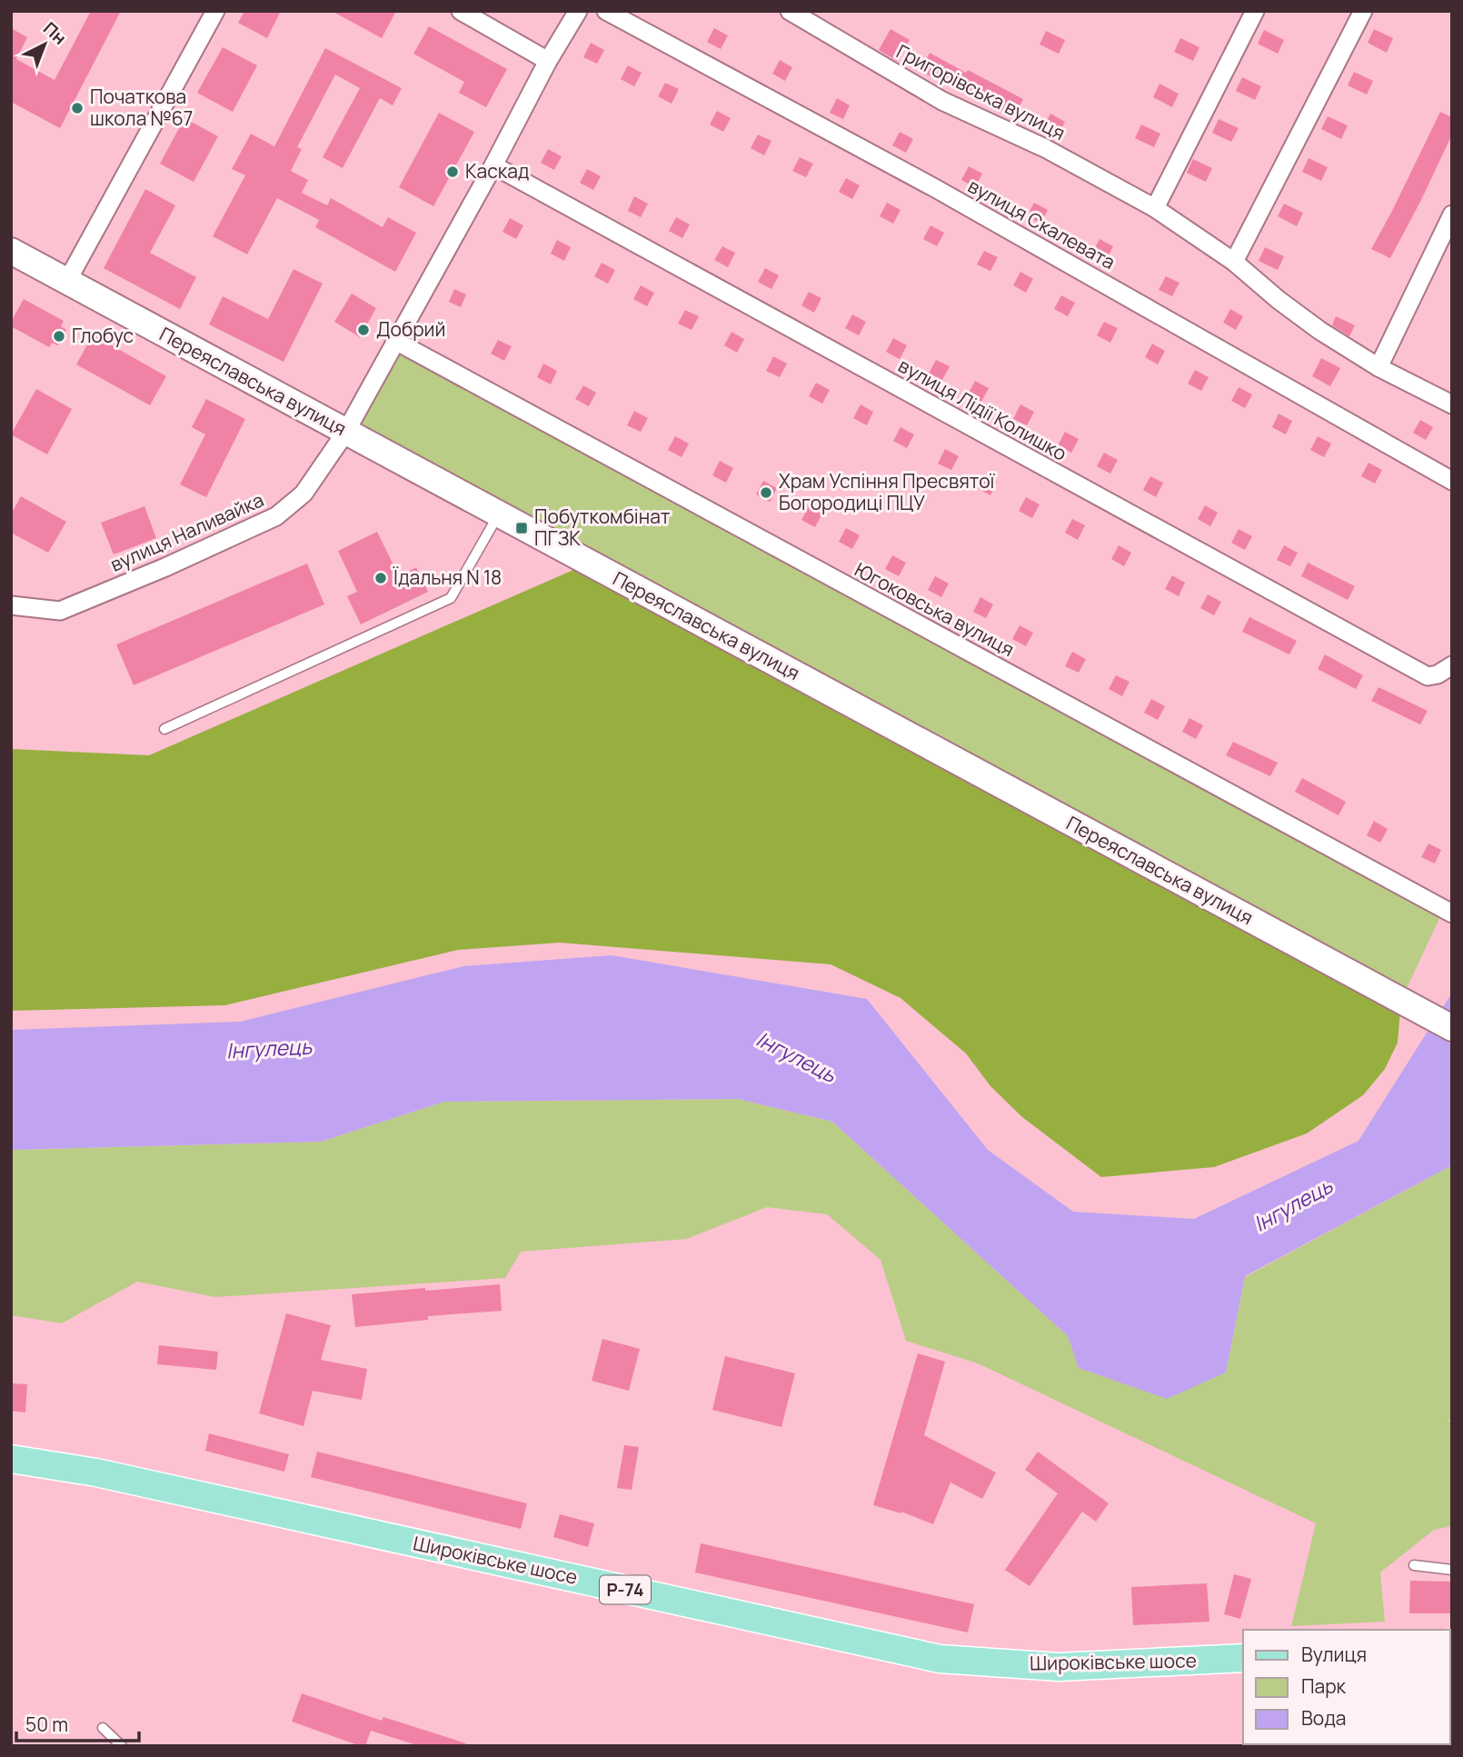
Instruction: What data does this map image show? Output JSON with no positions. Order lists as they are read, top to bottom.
{
  "streets": {
    "main road": ["Широківське шосе", "Р-74"],
    "street": [
      "Григорівська вулиця",
      "вулиця Скалевата",
      "Переяславська вулиця",
      "вулиця Лідії Колишко",
      "вулиця Наливайка",
      "Югоковська вулиця"
    ]
  },
  "crossings": [
    ["Переяславська вулиця", "вулиця Наливайка"],
    ["вулиця Лідії Колишко", "вулиця Наливайка"],
    ["вулиця Наливайка", "Югоковська вулиця"]
  ],
  "water": ["Інгулець"],
  "places": {
    "other": [
      "Початкова школа №67",
      "Каскад",
      "Добрий",
      "Глобус",
      "Храм Успіння Пресвятої Богородиці ПЦУ",
      "Їдальня N 18"
    ],
    "transit": ["Побуткомбінат ПГЗК"]
  },
  "legend": ["Вулиця", "Парк", "Вода"],
  "scale_bar": "50 m",
  "north": "top right"
}
